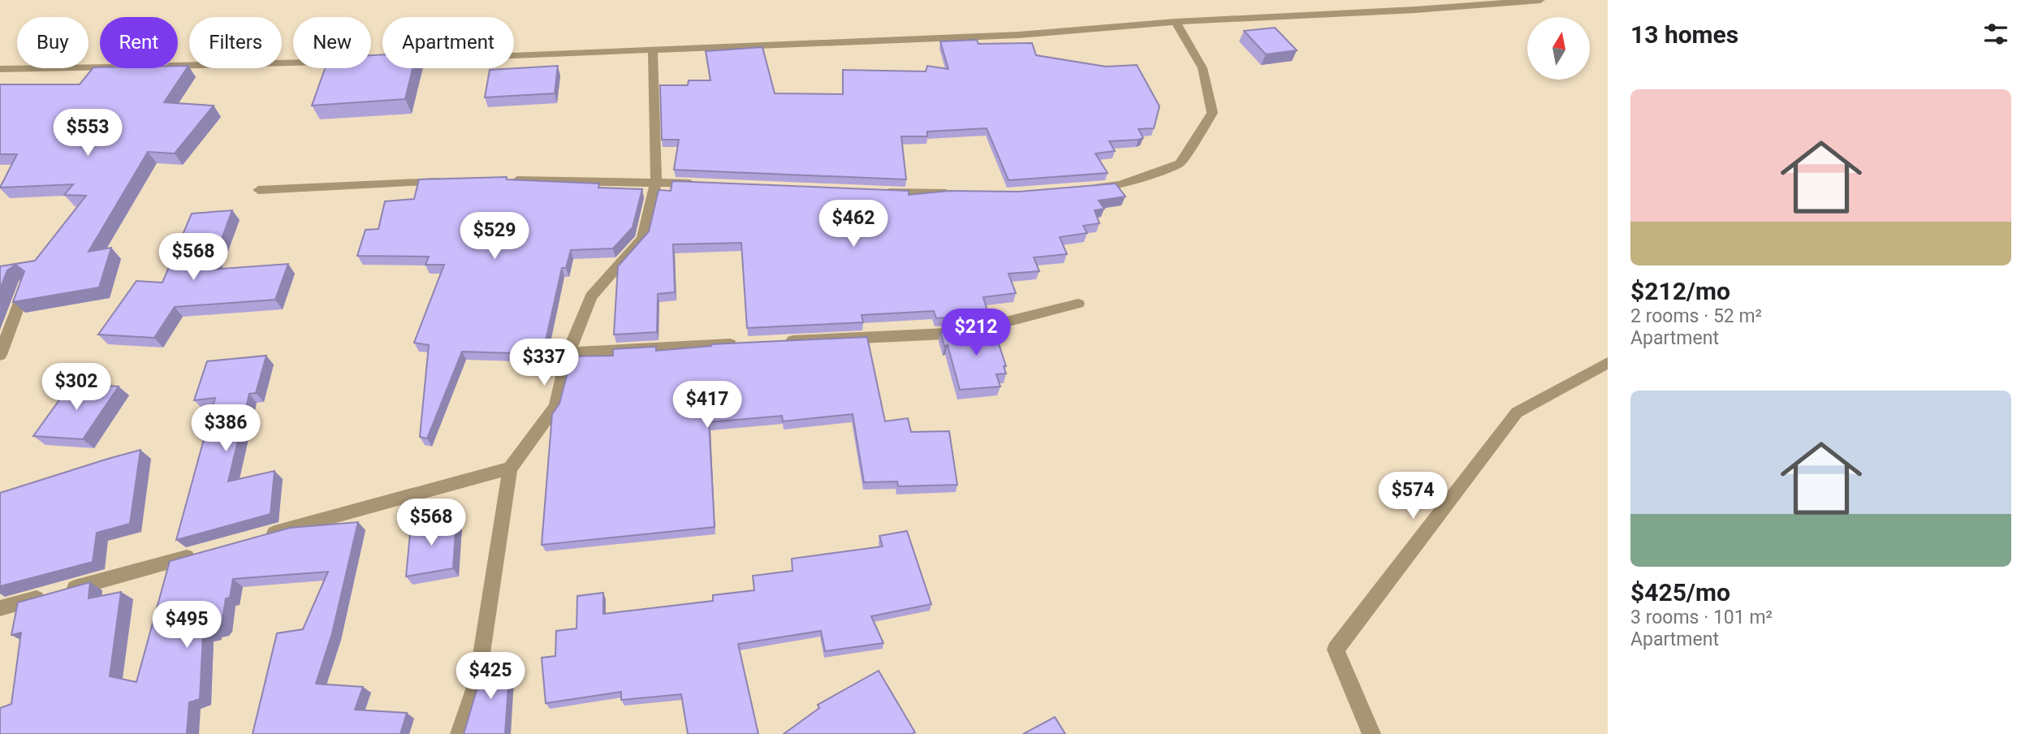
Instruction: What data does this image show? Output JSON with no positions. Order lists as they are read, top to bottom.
{
  "north": "top",
  "page": {
    "heading": "13 homes",
    "chip": [
      "Buy",
      "Rent",
      "Filters",
      "New",
      "Apartment"
    ],
    "list": [
      {
        "name": "$212/mo",
        "note": "2 rooms · 52 m² · Apartment"
      },
      {
        "name": "$425/mo",
        "note": "3 rooms · 101 m² · Apartment"
      }
    ],
    "price": [
      "$553",
      "$462",
      "$529",
      "$568",
      "$212",
      "$337",
      "$302",
      "$417",
      "$386",
      "$574",
      "$568",
      "$495",
      "$425"
    ]
  }
}
